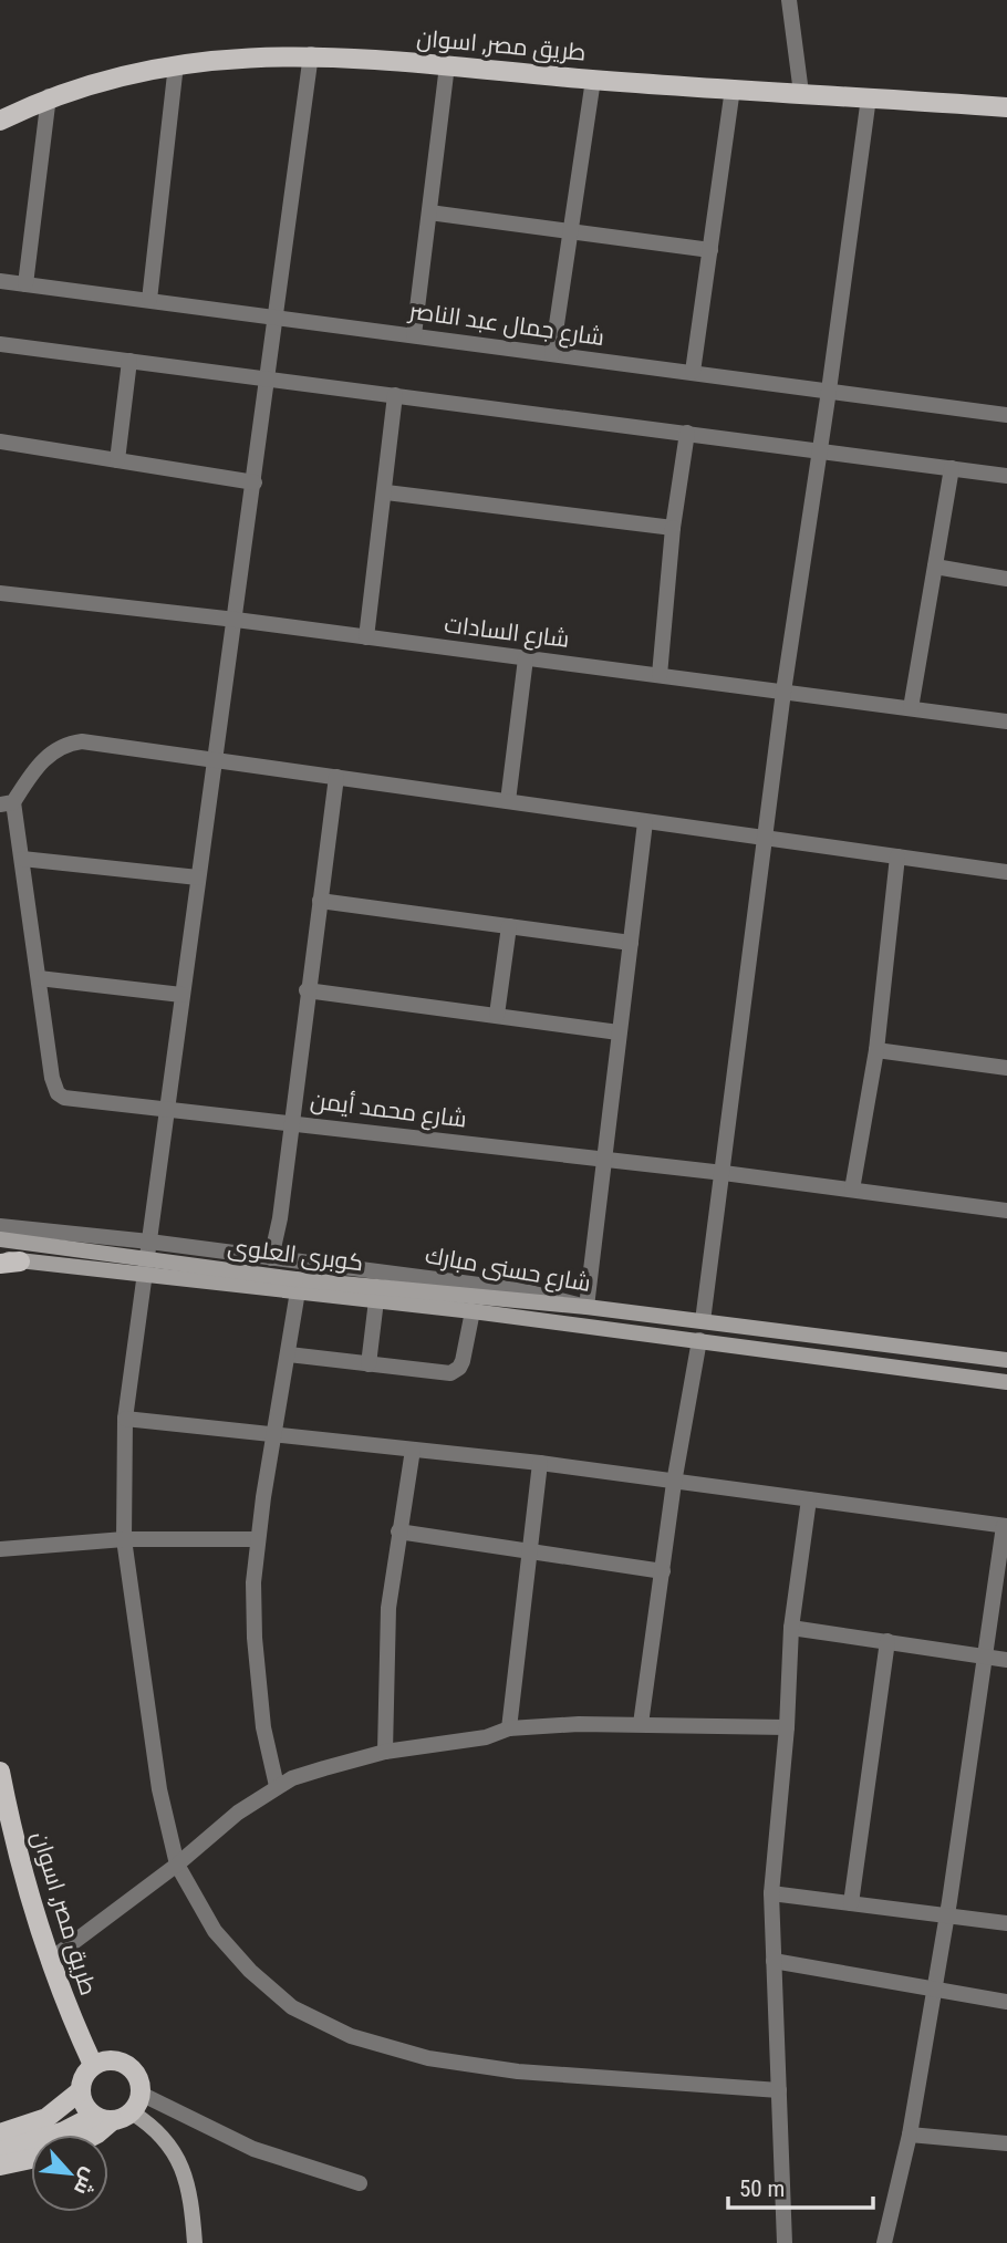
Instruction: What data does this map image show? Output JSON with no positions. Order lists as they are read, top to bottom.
{
  "streets": {
    "main road": ["طريق مصر, اسوان", "كوبرى العلوى", "شارع حسنى مبارك"],
    "street": ["شارع جمال عبد الناصر", "شارع السادات", "شارع محمد أيمن"]
  },
  "crossings": [
    ["كوبرى العلوى", "شارع حسنى مبارك"]
  ],
  "scale_bar": "50 m",
  "north": "bottom right"
}
